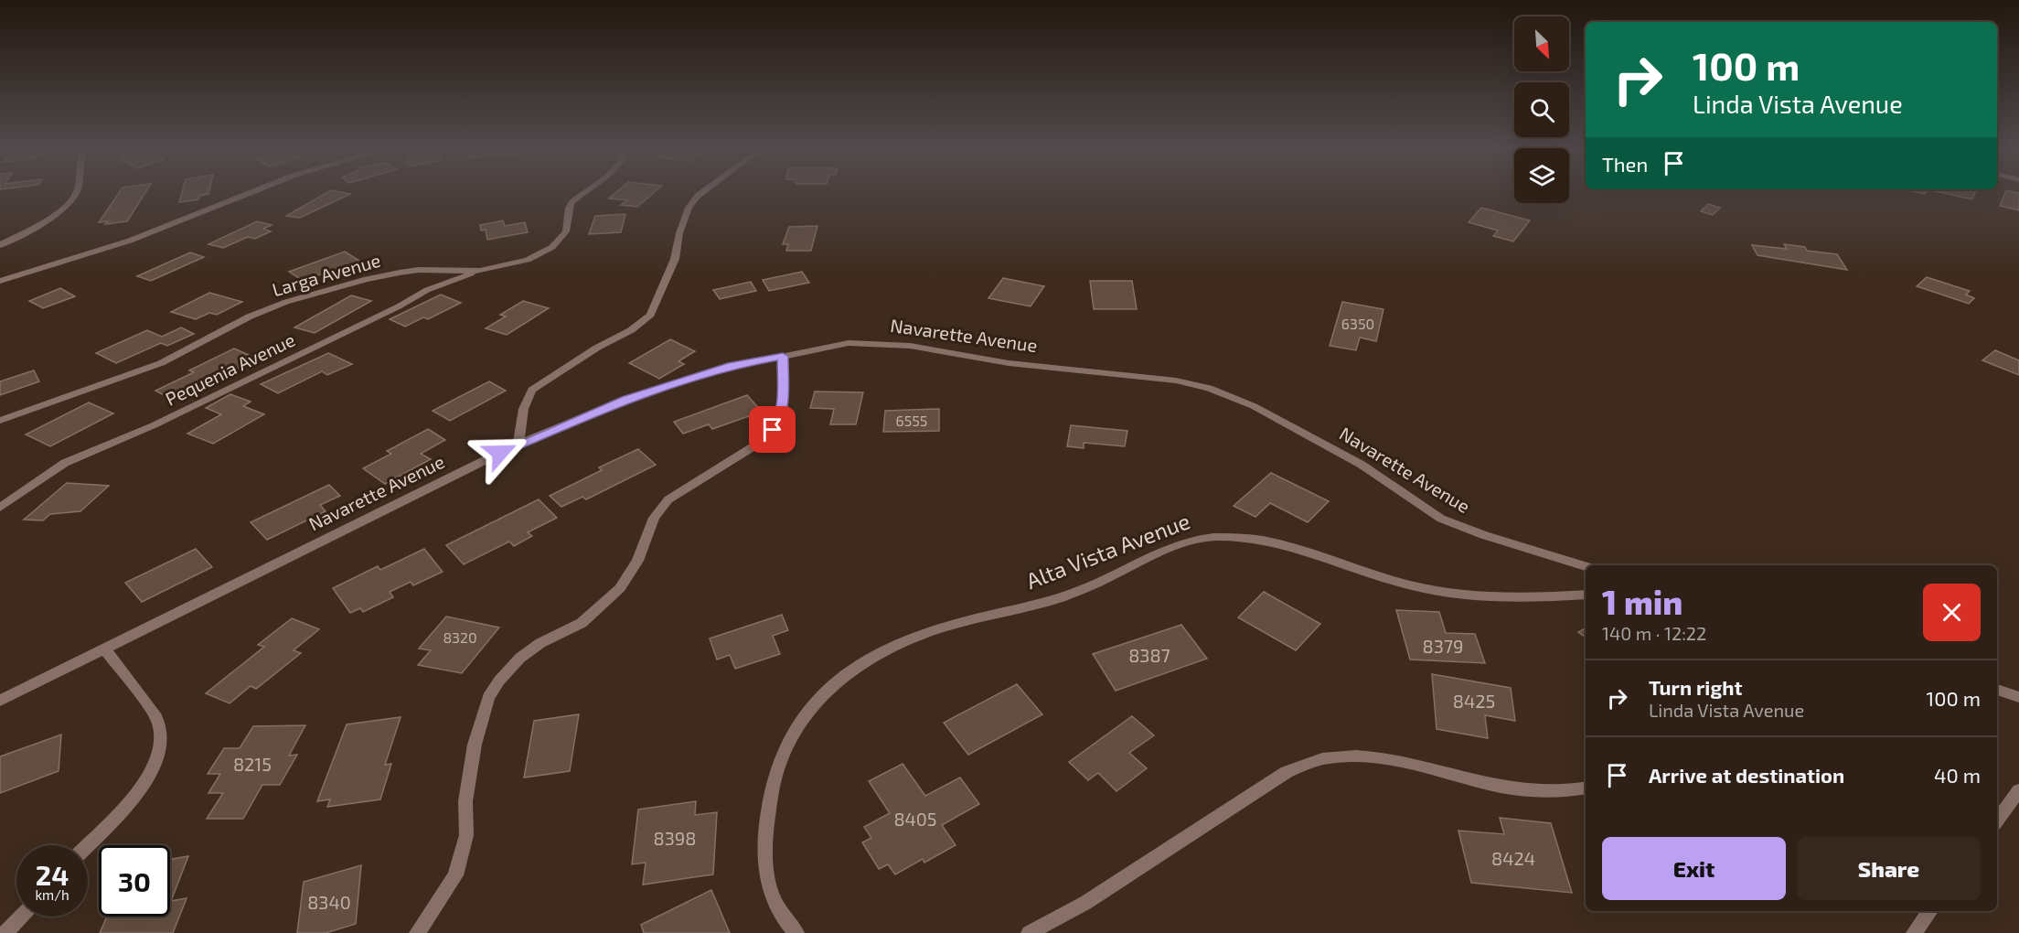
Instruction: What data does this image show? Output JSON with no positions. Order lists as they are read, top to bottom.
{
  "streets": {
    "street": [
      "Larga Avenue",
      "Navarette Avenue",
      "Pequenia Avenue",
      "Alta Vista Avenue"
    ]
  },
  "crossings": [
    ["Larga Avenue", "Pequenia Avenue"]
  ],
  "house_numbers": [
    "6350",
    "6555",
    "8320",
    "8379",
    "8387",
    "8425",
    "8215",
    "8405",
    "8398",
    "8424",
    "8340"
  ],
  "north": "bottom right",
  "page": {
    "turn": ["100 m", "Linda Vista Avenue"],
    "then": "Then",
    "heading": ["1 min", "140 m · 12:22"],
    "list": [
      {
        "name": "Turn right",
        "note": "Linda Vista Avenue",
        "value": "100 m"
      },
      {
        "name": "Arrive at destination",
        "value": "40 m"
      }
    ],
    "buttons": ["Exit", "Share"],
    "speed": "24 km/h",
    "limit": "30"
  }
}
